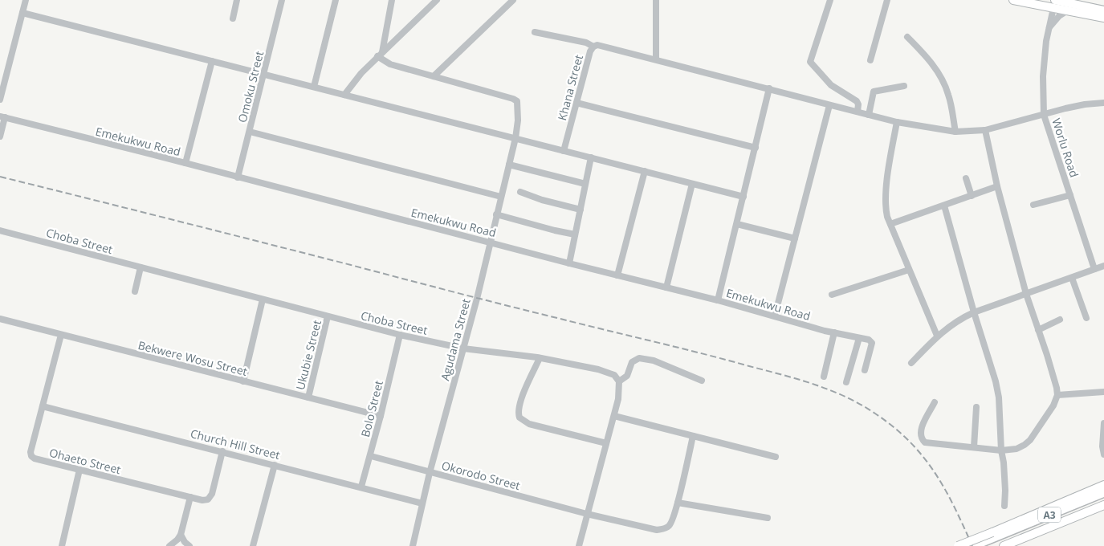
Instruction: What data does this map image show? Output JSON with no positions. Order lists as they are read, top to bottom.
{
  "streets": {
    "highway": ["A3"],
    "street": [
      "Omoku Street",
      "Khana Street",
      "Emekukwu Road",
      "Worlu Road",
      "Choba Street",
      "Agudama Street",
      "Ukubie Street",
      "Bekwere Wosu Street",
      "Bolo Street",
      "Church Hill Street",
      "Ohaeto Street",
      "Okorodo Street"
    ]
  },
  "crossings": [
    ["Omoku Street", "Emekukwu Road"],
    ["Khana Street", "Worlu Road"],
    ["Emekukwu Road", "Agudama Street"],
    ["Choba Street", "Agudama Street"],
    ["Choba Street", "Ukubie Street"],
    ["Choba Street", "Bolo Street"],
    ["Agudama Street", "Church Hill Street"],
    ["Agudama Street", "Okorodo Street"],
    ["Ukubie Street", "Bekwere Wosu Street"],
    ["Bekwere Wosu Street", "Bolo Street"],
    ["Bekwere Wosu Street", "Ohaeto Street"],
    ["Bolo Street", "Church Hill Street"],
    ["Bolo Street", "Okorodo Street"],
    ["Church Hill Street", "Ohaeto Street"]
  ]
}
